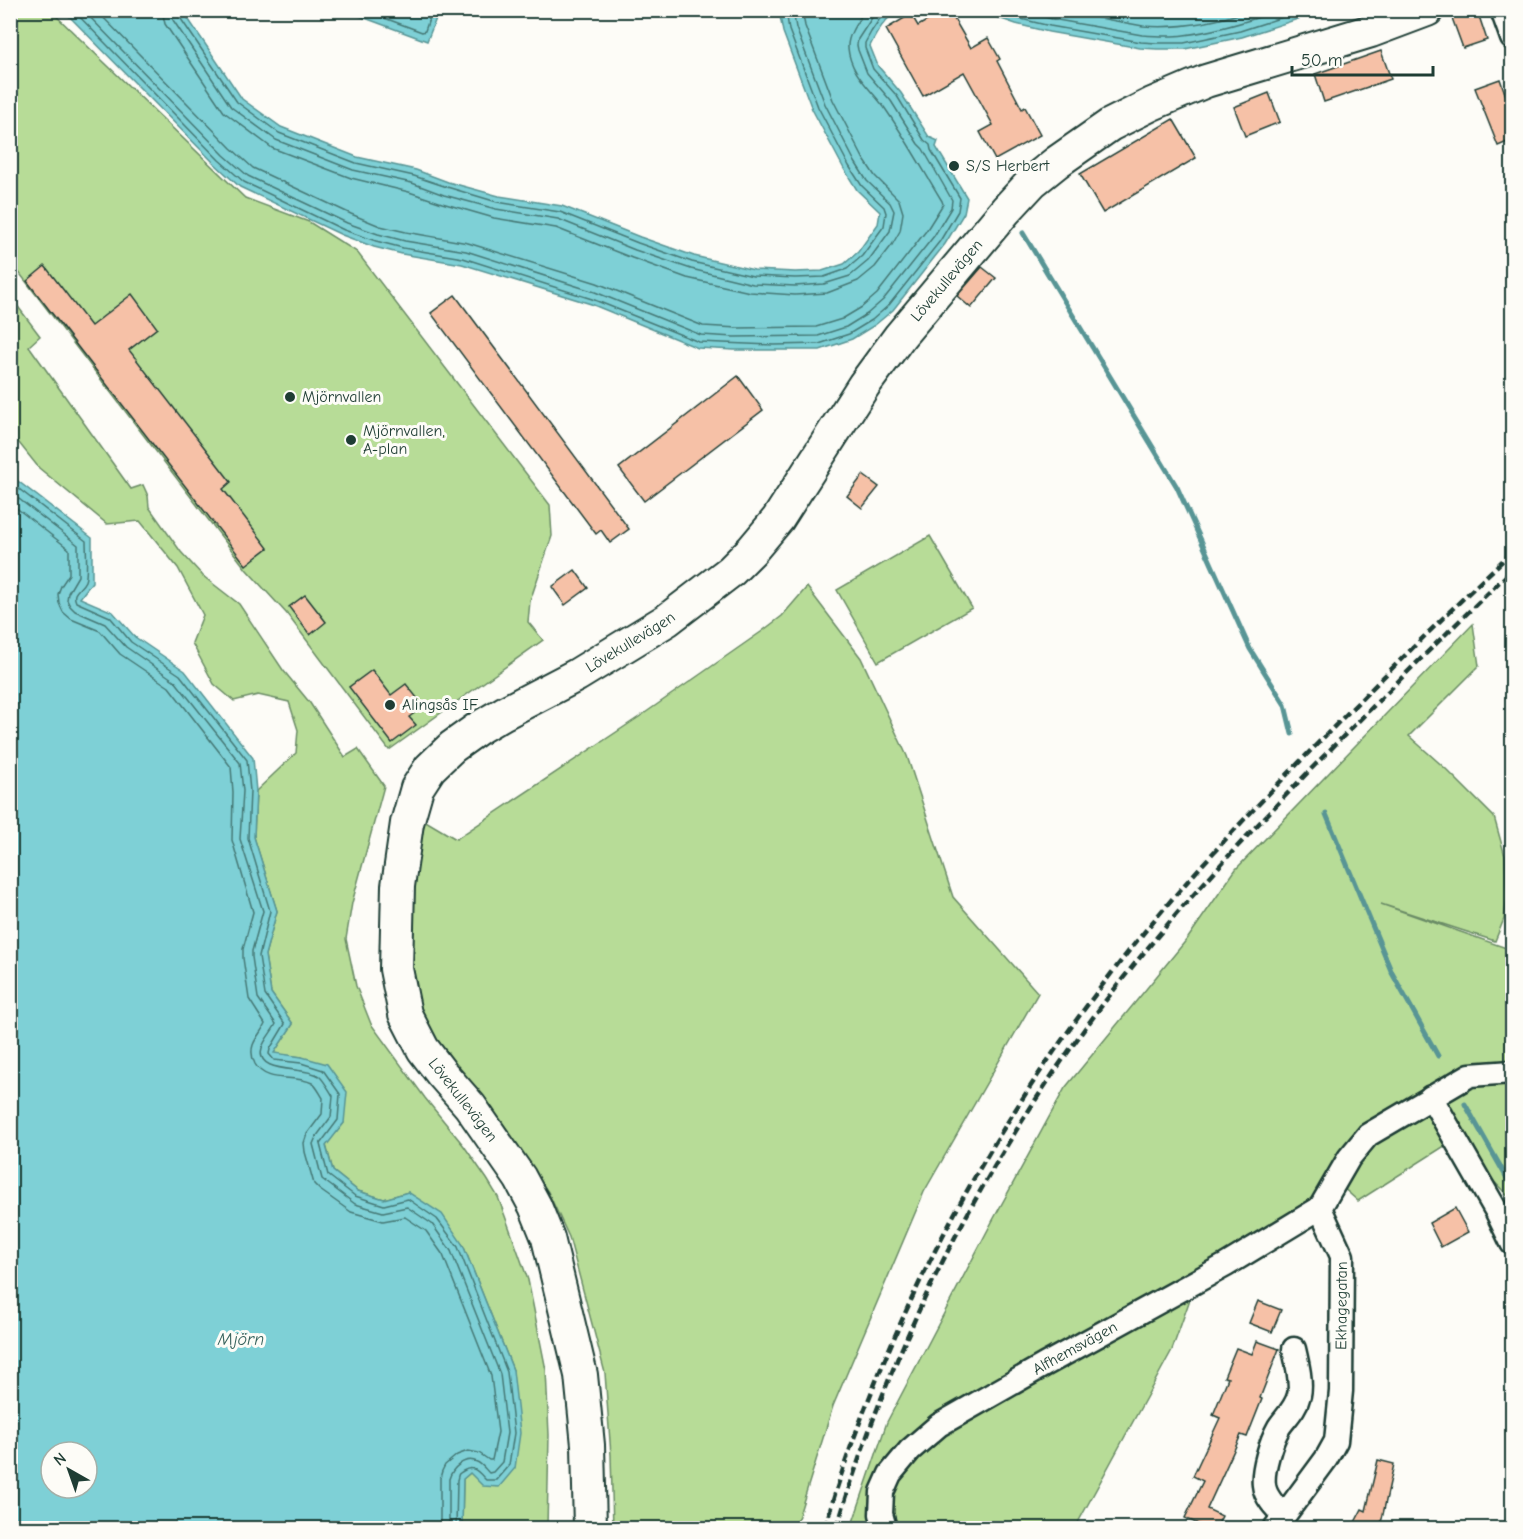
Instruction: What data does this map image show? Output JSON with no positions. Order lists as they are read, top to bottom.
{
  "streets": {
    "street": ["Lövekullevägen", "Ekhagegatan", "Alfhemsvägen"]
  },
  "crossings": [
    ["Ekhagegatan", "Alfhemsvägen"]
  ],
  "water": ["Mjörn"],
  "places": [
    "S/S Herbert",
    "Mjörnvallen",
    "Mjörnvallen, A-plan",
    "Alingsås IF"
  ],
  "scale_bar": "50 m",
  "north": "top left"
}
